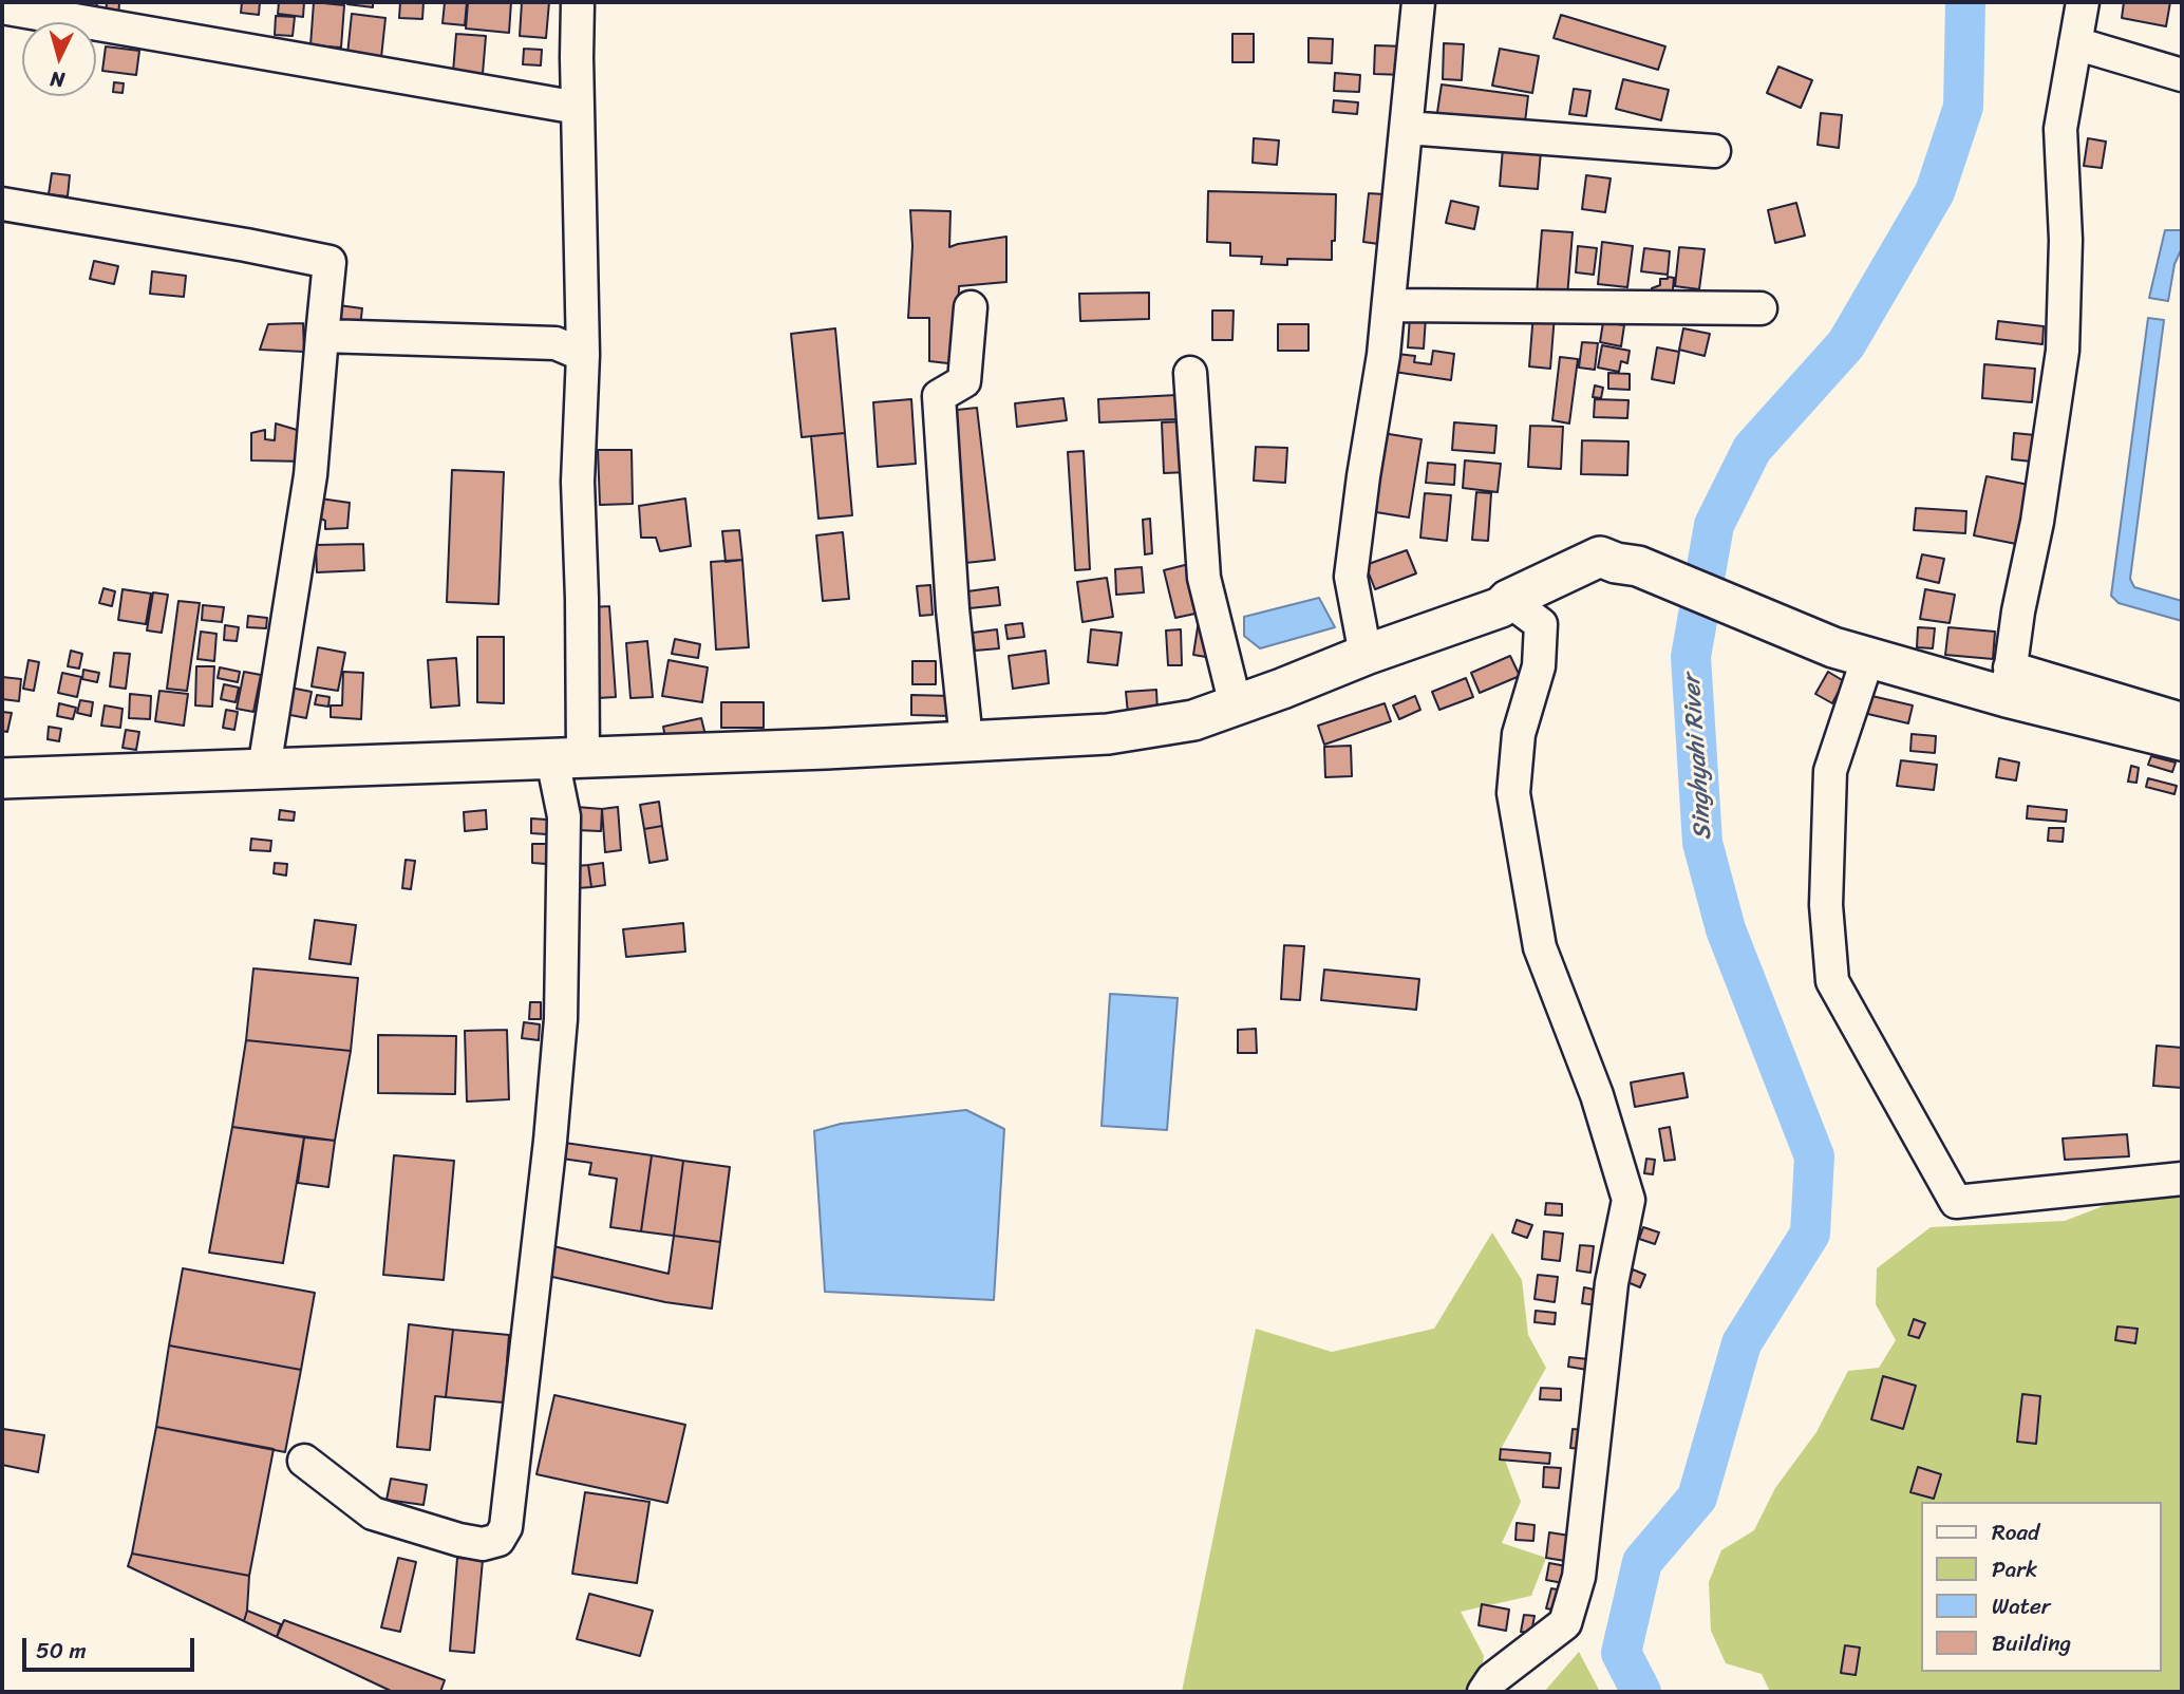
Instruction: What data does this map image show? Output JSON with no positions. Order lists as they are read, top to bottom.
{
  "water": ["Singhyahi River"],
  "legend": [
    "Road",
    "Park",
    "Water",
    "Building"
  ],
  "scale_bar": "50 m",
  "north": "bottom"
}
